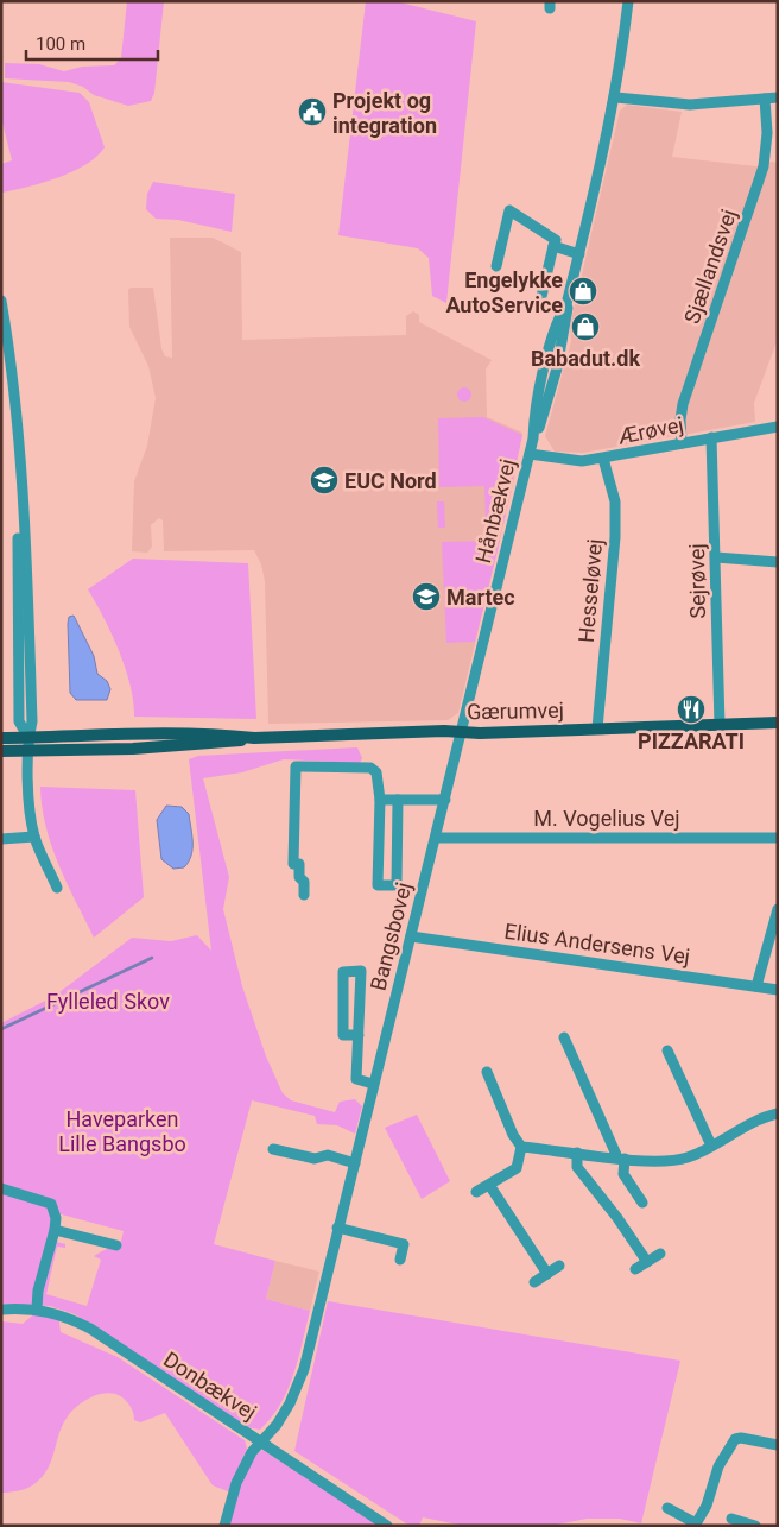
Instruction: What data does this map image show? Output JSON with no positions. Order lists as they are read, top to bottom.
{
  "streets": {
    "main road": ["Gærumvej"],
    "street": [
      "Sjællandsvej",
      "Ærøvej",
      "Hånbækvej",
      "Sejrøvej",
      "Hesseløvej",
      "M. Vogelius Vej",
      "Bangsbovej",
      "Elius Andersens Vej",
      "Donbækvej"
    ]
  },
  "crossings": [
    ["Sjællandsvej", "Ærøvej"],
    ["Ærøvej", "Hånbækvej"],
    ["Ærøvej", "Sejrøvej"],
    ["Ærøvej", "Hesseløvej"],
    ["Hånbækvej", "Gærumvej"],
    ["Hånbækvej", "Bangsbovej"],
    ["Sejrøvej", "Gærumvej"],
    ["Hesseløvej", "Gærumvej"],
    ["Gærumvej", "Bangsbovej"],
    ["M. Vogelius Vej", "Bangsbovej"],
    ["Bangsbovej", "Elius Andersens Vej"],
    ["Bangsbovej", "Donbækvej"]
  ],
  "parks": ["Fylleled Skov", "Haveparken Lille Bangsbo"],
  "places": {
    "public building": ["Projekt og integration"],
    "shop": ["Engelykke AutoService", "Babadut.dk"],
    "school or university": ["EUC Nord", "Martec"],
    "restaurant": ["PIZZARATI"]
  },
  "scale_bar": "100 m"
}
